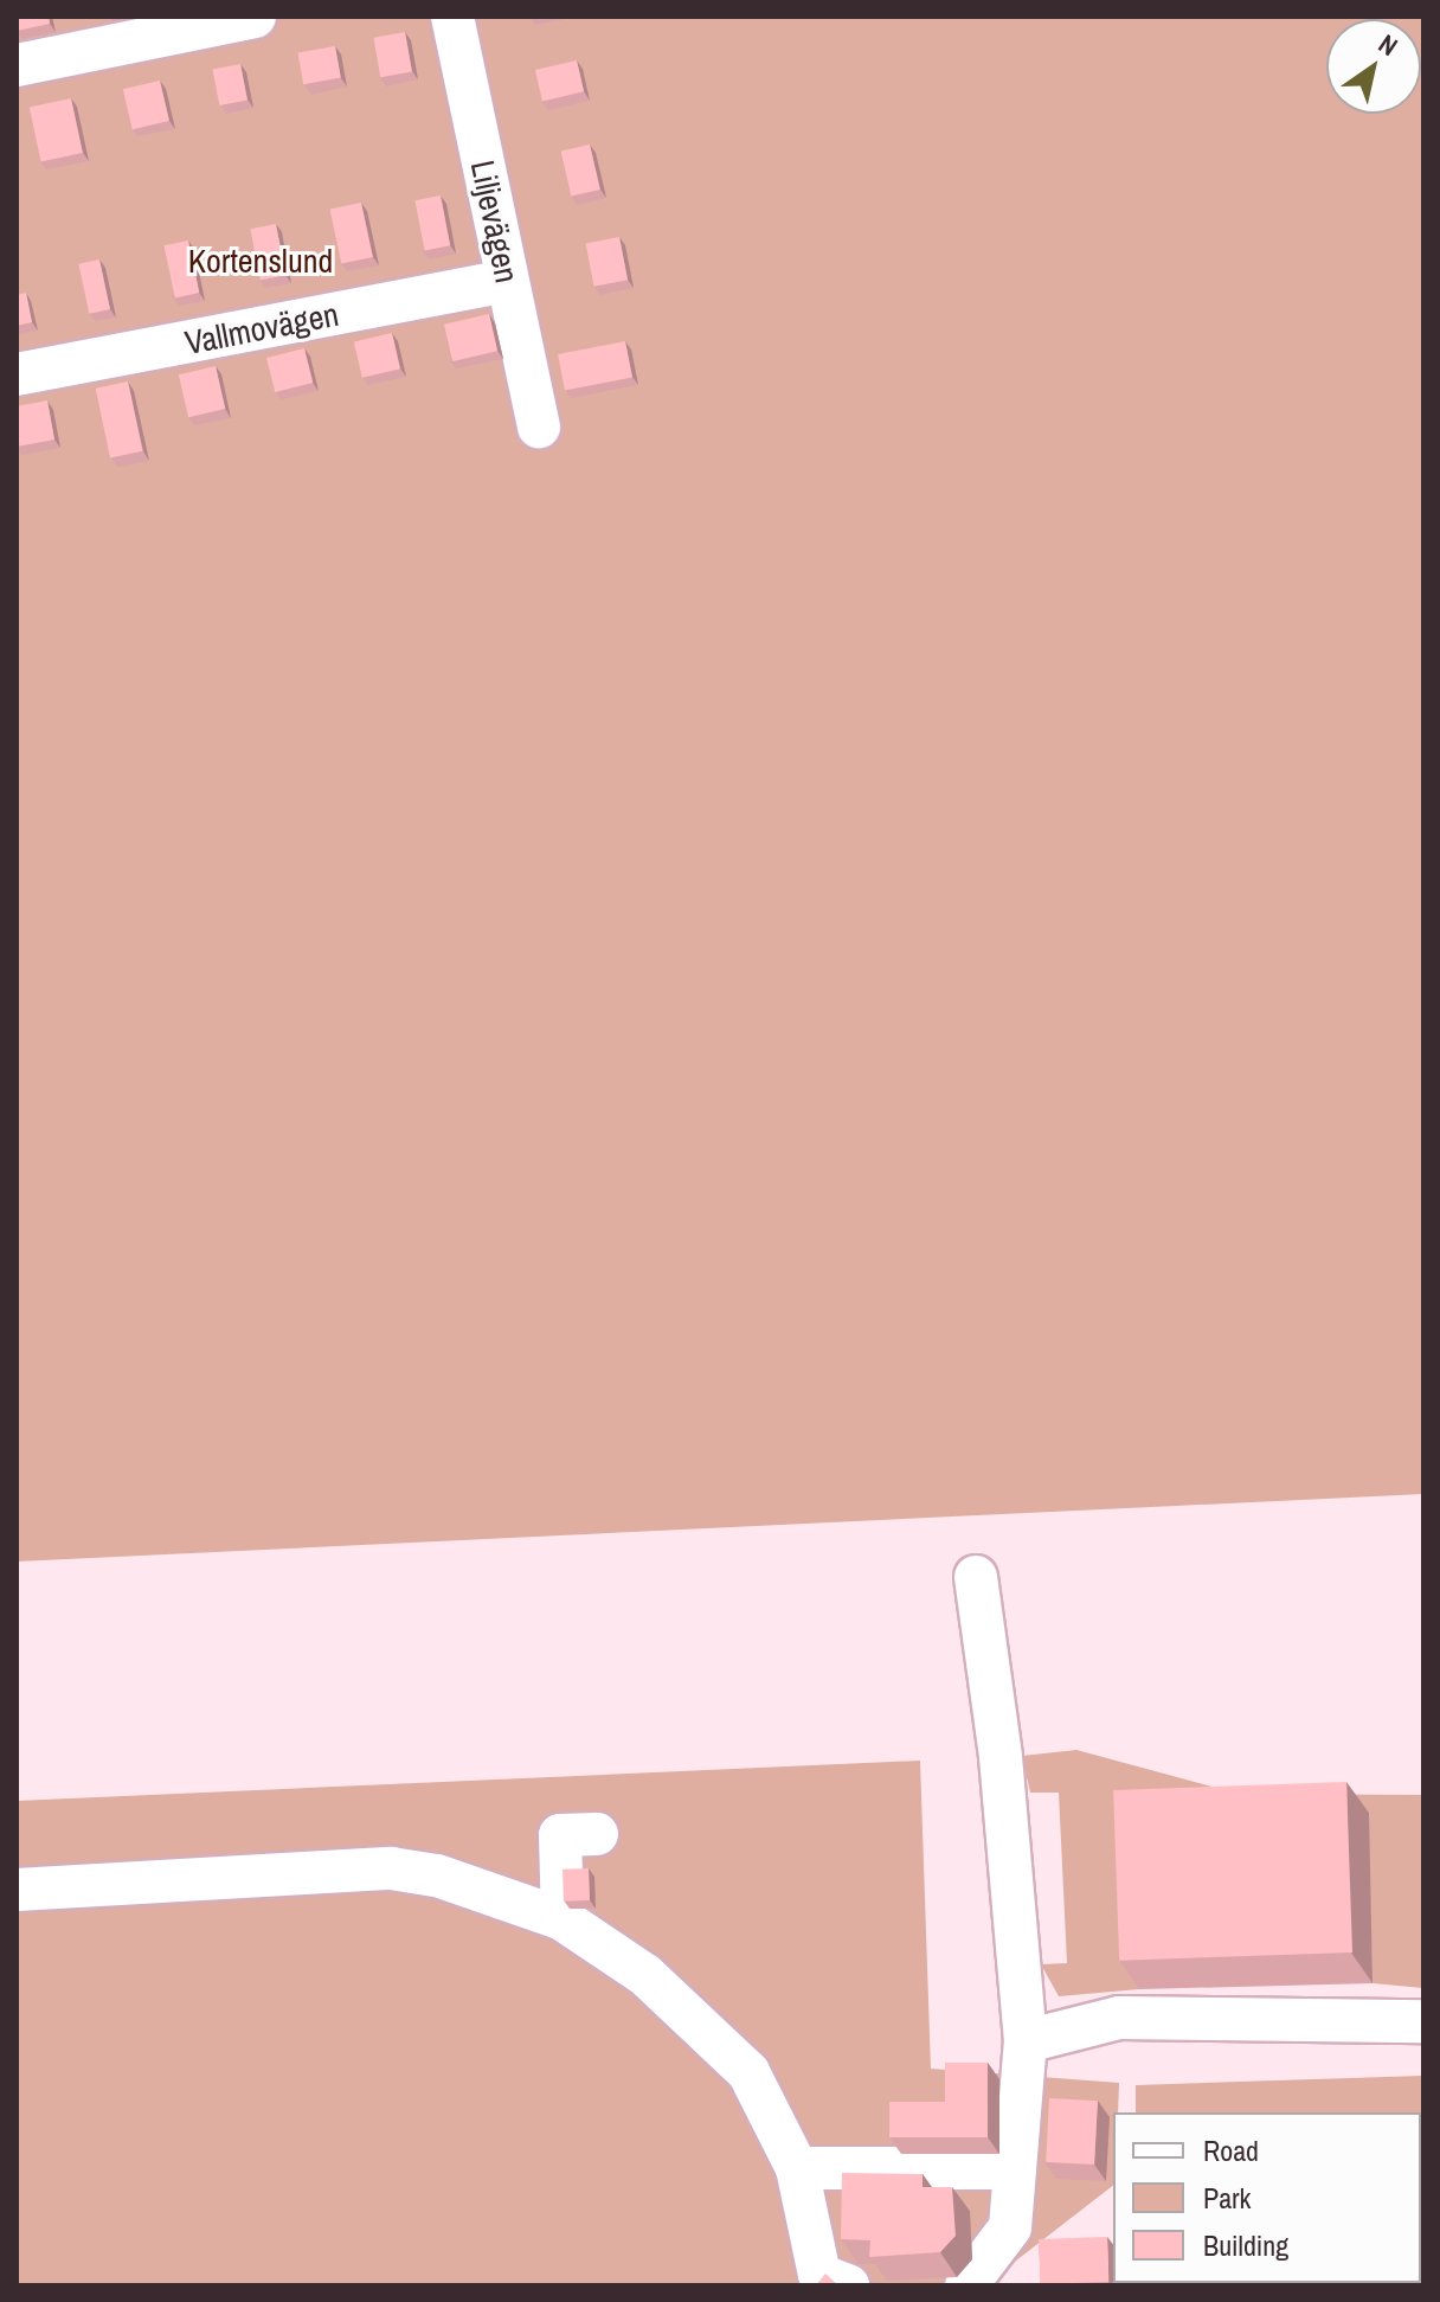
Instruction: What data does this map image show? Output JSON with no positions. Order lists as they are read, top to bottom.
{
  "streets": {
    "street": ["Liljevägen", "Vallmovägen"]
  },
  "crossings": [
    ["Liljevägen", "Vallmovägen"]
  ],
  "parks": ["Kortenslund"],
  "legend": ["Road", "Park", "Building"],
  "north": "top right"
}
